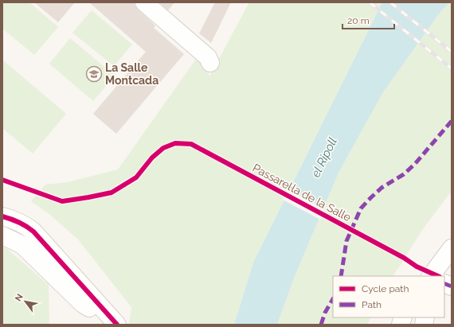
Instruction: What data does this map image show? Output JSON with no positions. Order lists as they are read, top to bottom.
{
  "streets": {
    "cycle path": ["Passarel·la de la Salle"]
  },
  "water": ["el Ripoll"],
  "places": {
    "school or university": ["La Salle Montcada"]
  },
  "legend": ["Cycle path", "Path"],
  "scale_bar": "20 m",
  "north": "top left"
}
